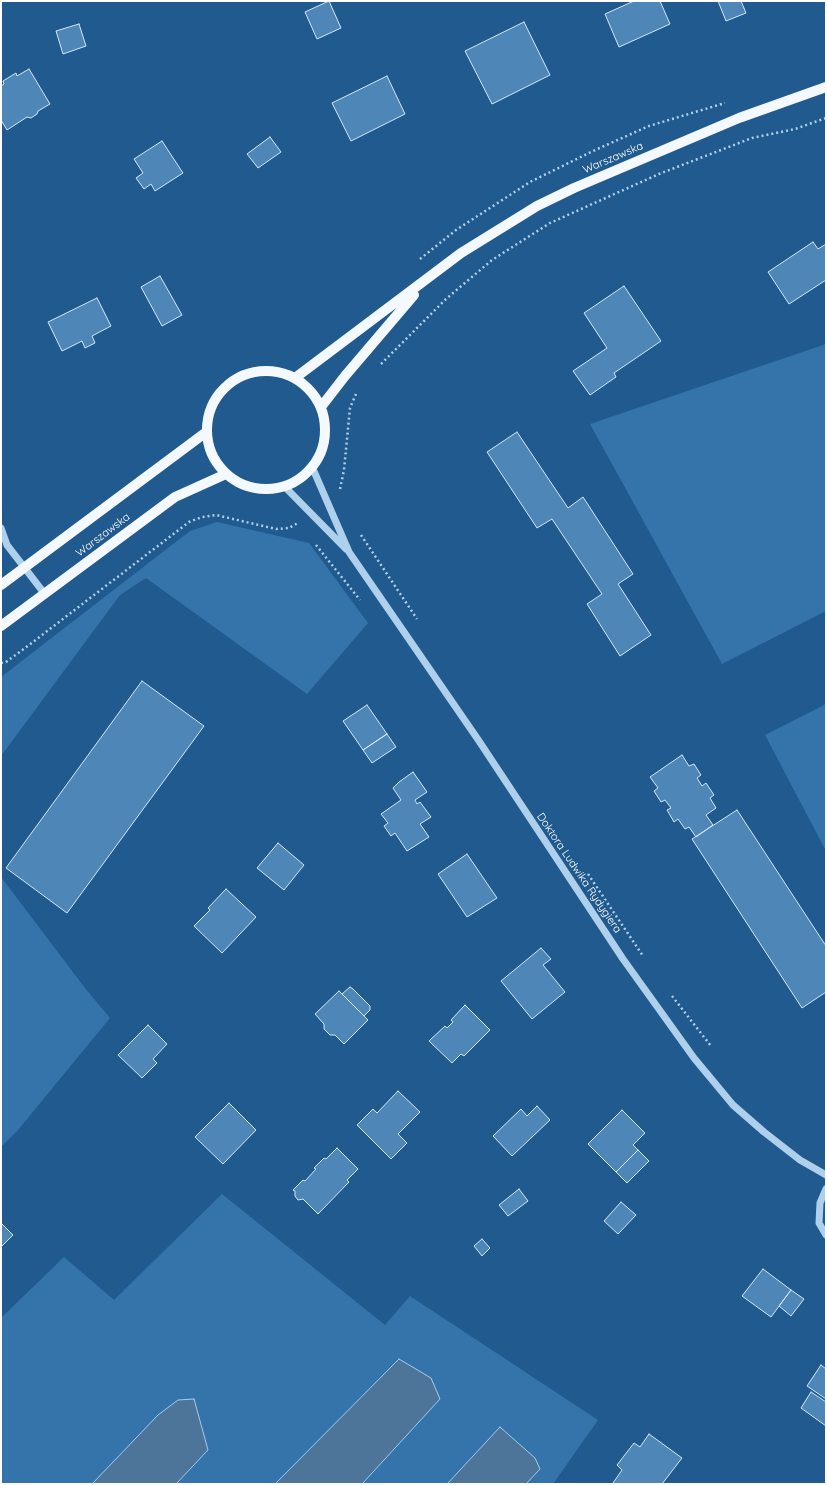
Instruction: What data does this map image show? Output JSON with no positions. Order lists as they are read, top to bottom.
{
  "streets": {
    "main road": ["Warszawska"],
    "street": ["Doktora Ludwika Rydygiera"]
  },
  "crossings": [
    ["Warszawska", "Doktora Ludwika Rydygiera"]
  ]
}
